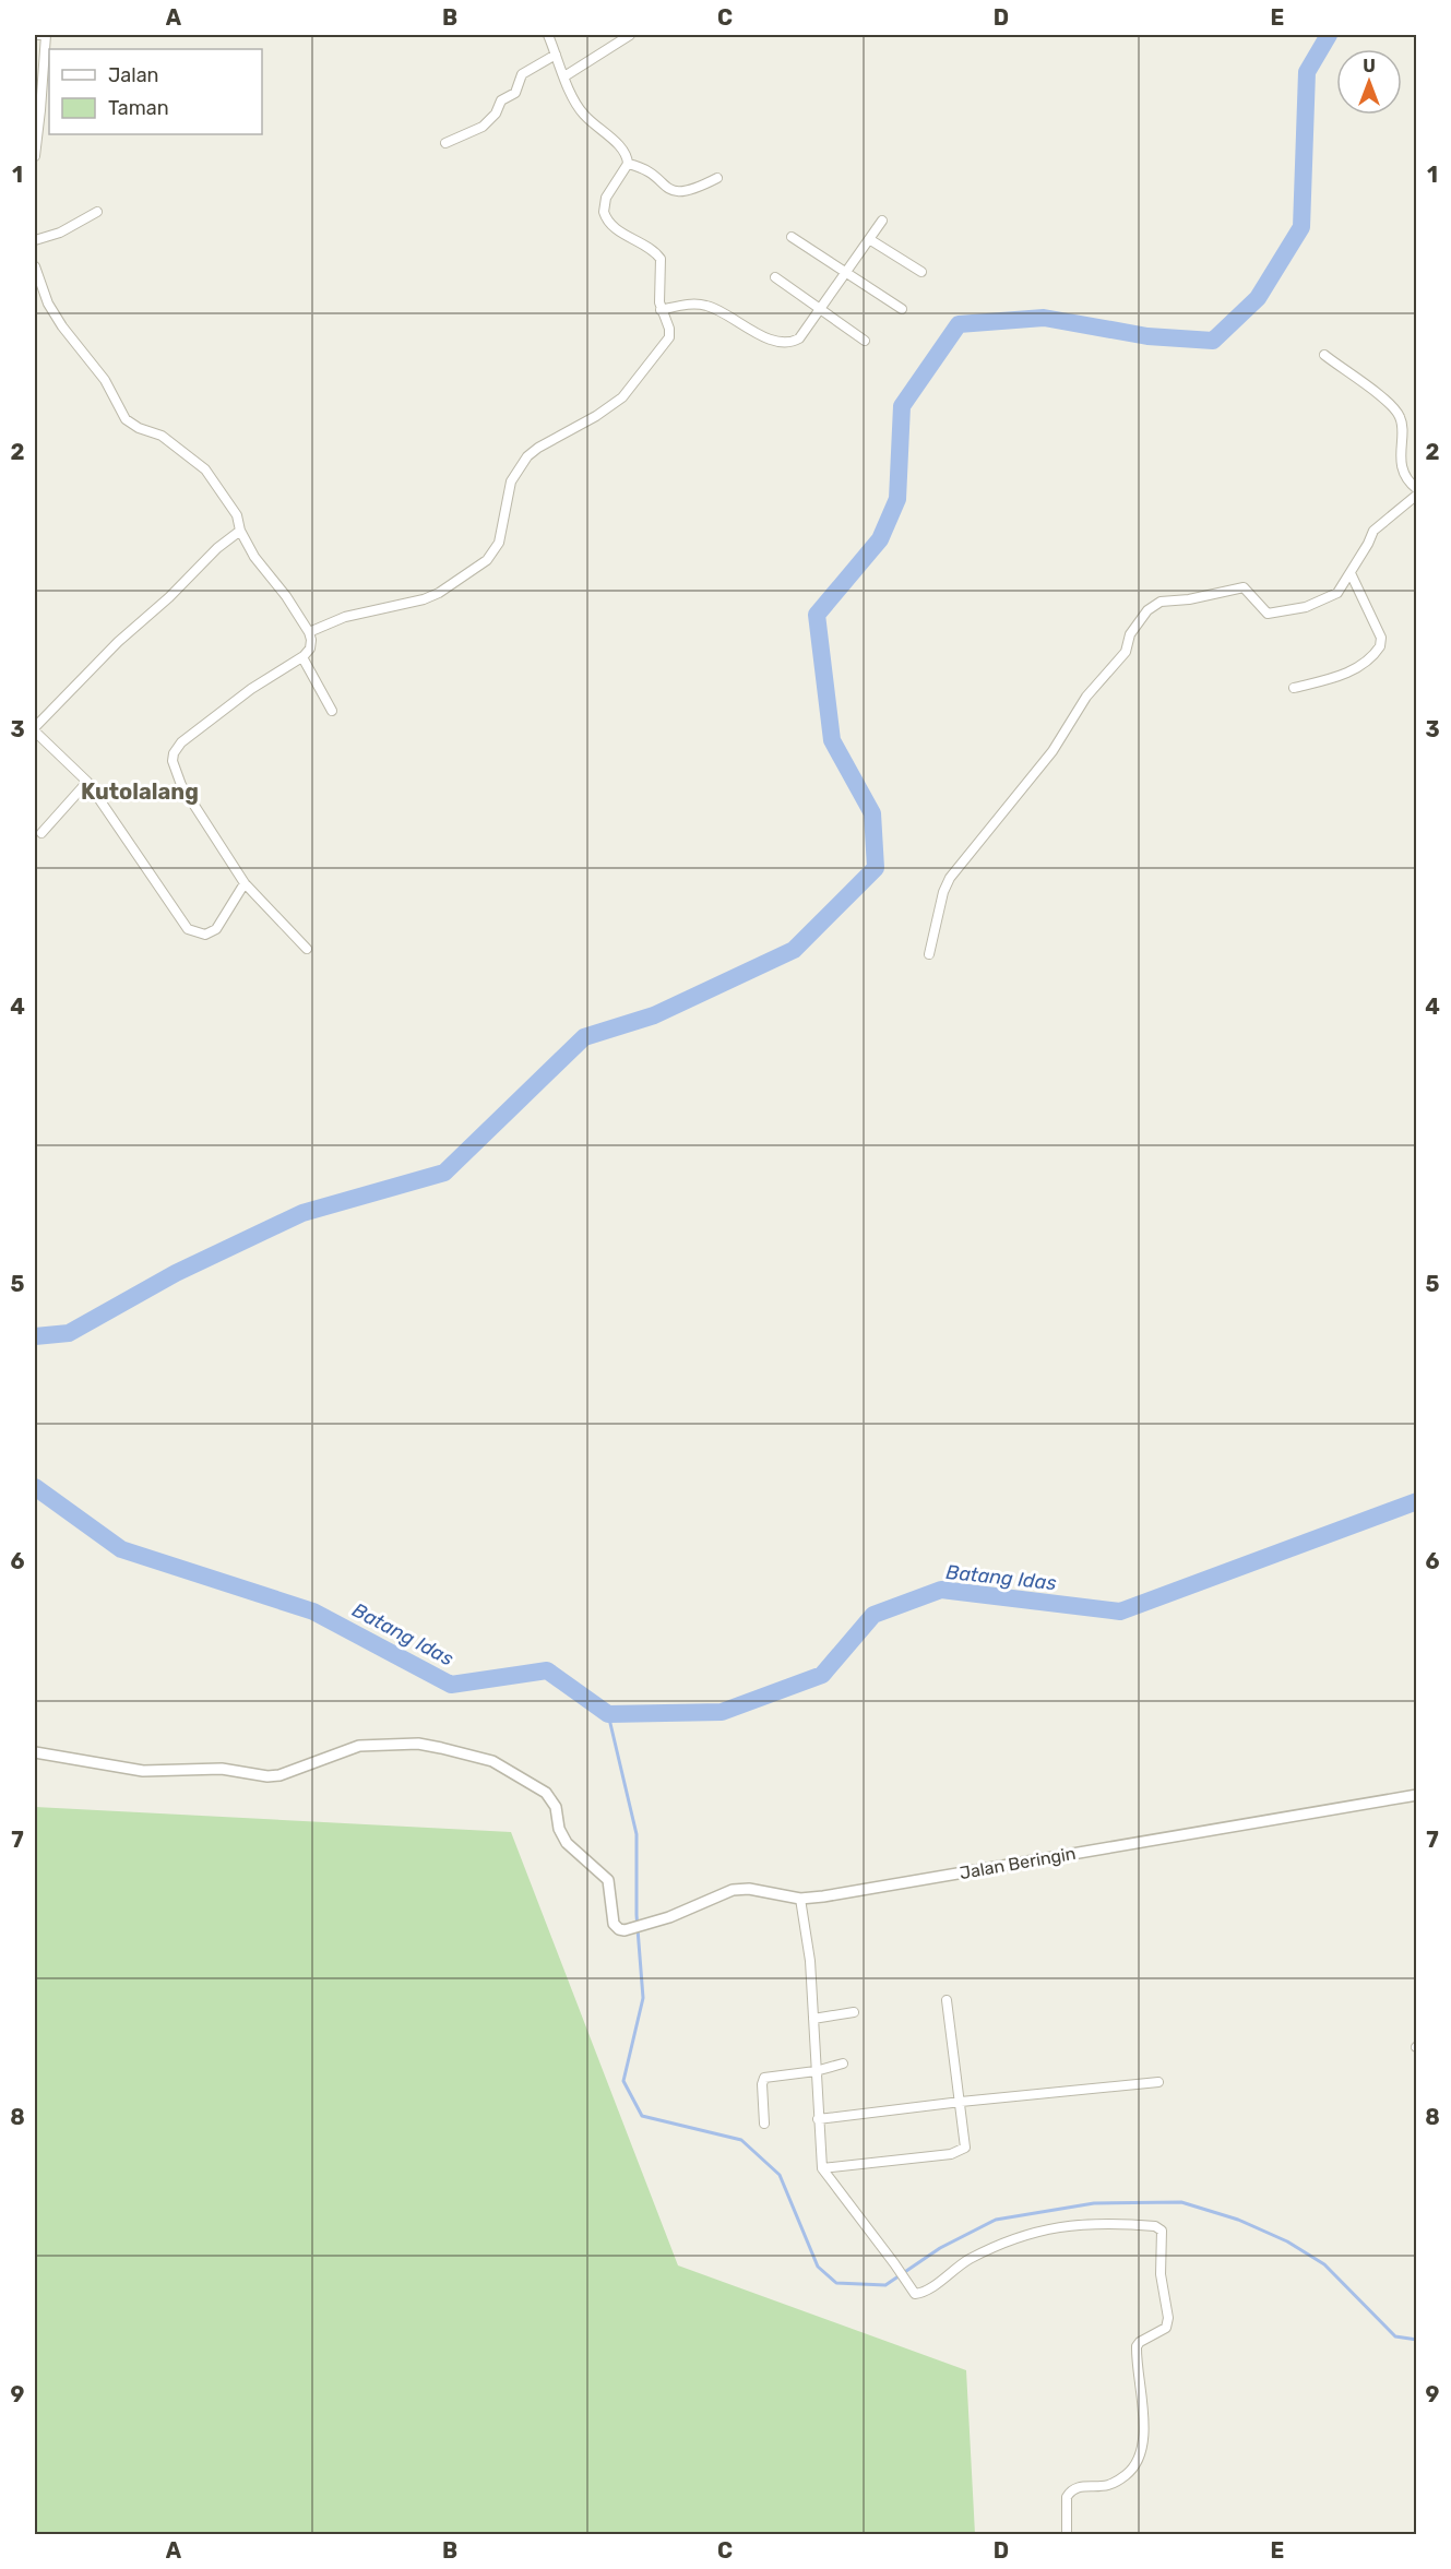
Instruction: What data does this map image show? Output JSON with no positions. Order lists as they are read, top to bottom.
{
  "streets": {
    "street": ["Jalan Beringin"]
  },
  "districts": ["Kutolalang"],
  "water": ["Batang Idas"],
  "legend": ["Jalan", "Taman"],
  "north": "top",
  "grid": {
    "columns": [
      "A",
      "B",
      "C",
      "D",
      "E"
    ],
    "rows": [
      "1",
      "2",
      "3",
      "4",
      "5",
      "6",
      "7",
      "8",
      "9"
    ]
  }
}
